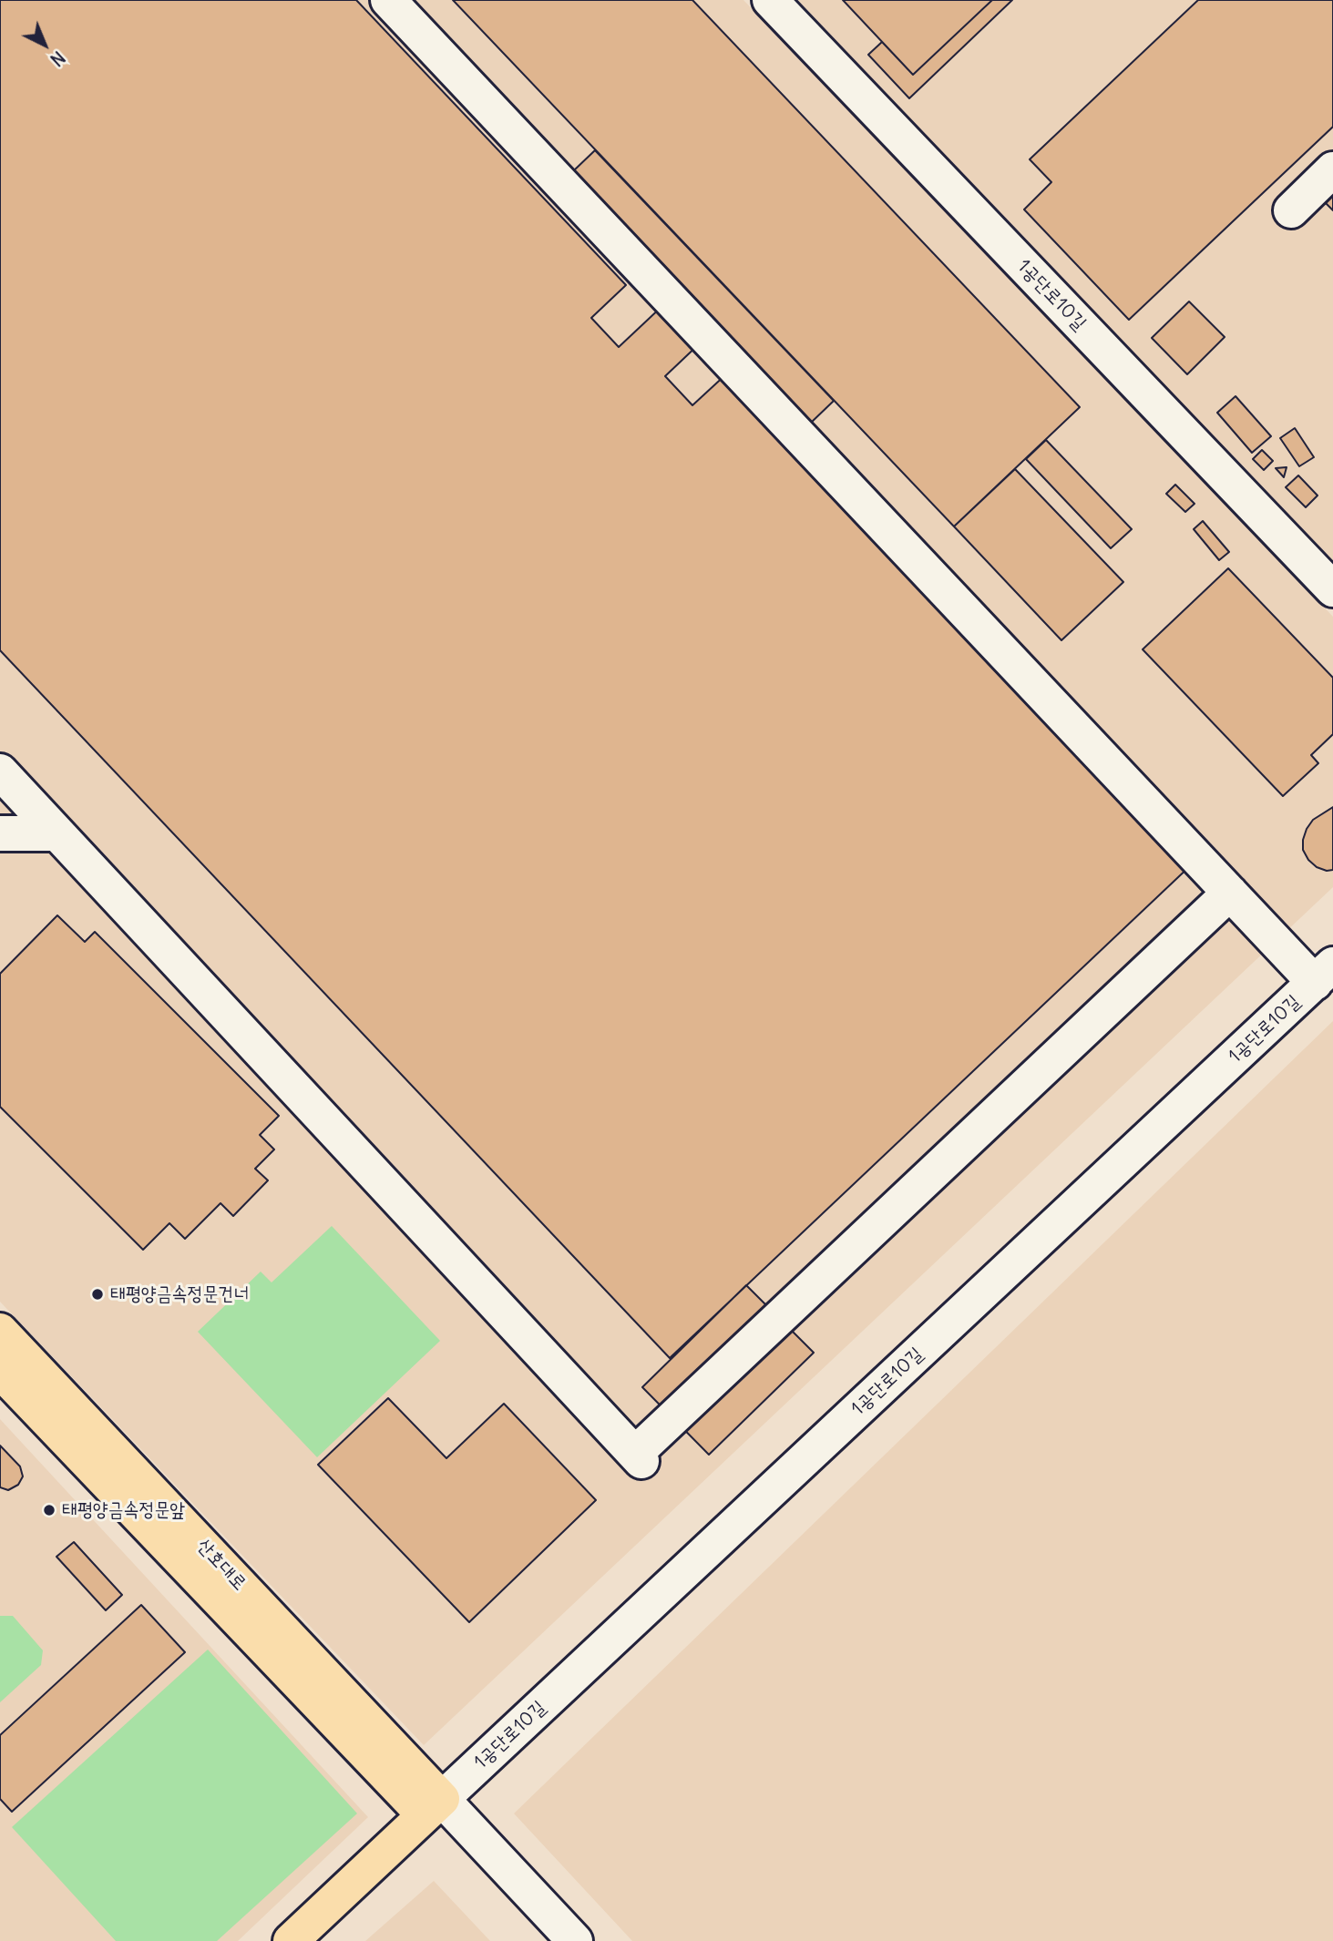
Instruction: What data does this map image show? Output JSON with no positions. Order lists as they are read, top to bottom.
{
  "streets": {
    "main road": ["산호대로"],
    "street": ["1공단로10길"]
  },
  "crossings": [
    ["1공단로10길", "산호대로"]
  ],
  "places": ["태평양금속정문건너", "태평양금속정문앞"],
  "north": "bottom right"
}
